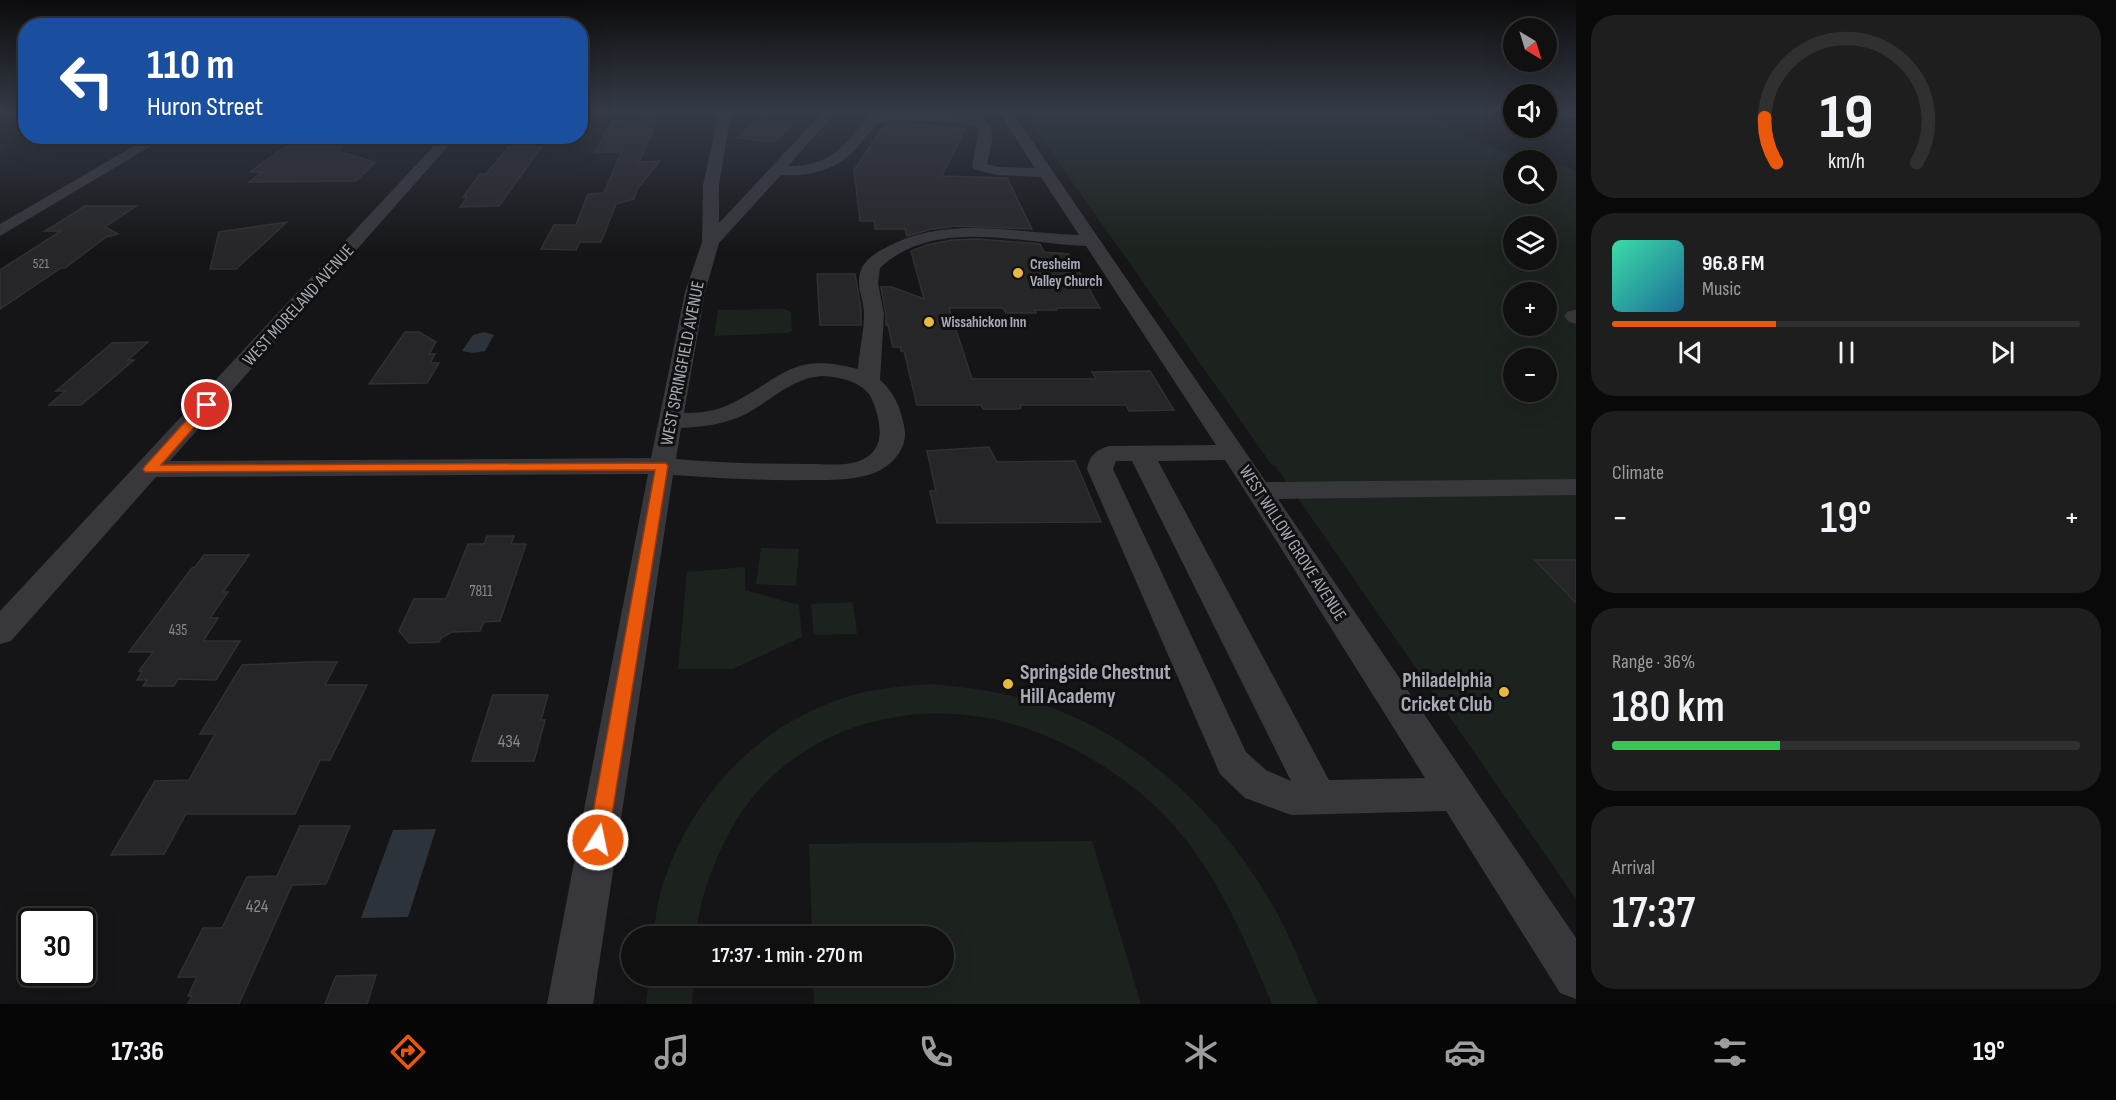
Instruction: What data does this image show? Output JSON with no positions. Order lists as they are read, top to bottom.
{
  "streets": {
    "street": ["WEST MORELAND AVENUE", "WEST SPRINGFIELD AVENUE", "WEST WILLOW GROVE AVENUE"]
  },
  "places": [
    "Cresheim Valley Church",
    "Wissahickon Inn",
    "Springside Chestnut Hill Academy",
    "Philadelphia Cricket Club"
  ],
  "house_numbers": [
    "521",
    "7811",
    "435",
    "434",
    "424"
  ],
  "north": "bottom right",
  "page": {
    "map_buttons": ["+", "−"],
    "turn": ["110 m", "Huron Street"],
    "song": ["96.8 FM", "Music"],
    "tile": [
      "Climate",
      ["Range · 36%", "180 km"],
      ["Arrival", "17:37"]
    ],
    "heat": ["−", "19°", "+"],
    "limit": "30",
    "trip": "17:37 · 1 min · 270 m",
    "tabs": ["17:36", "19°"],
    "gauge": ["19", "km/h"]
  }
}
